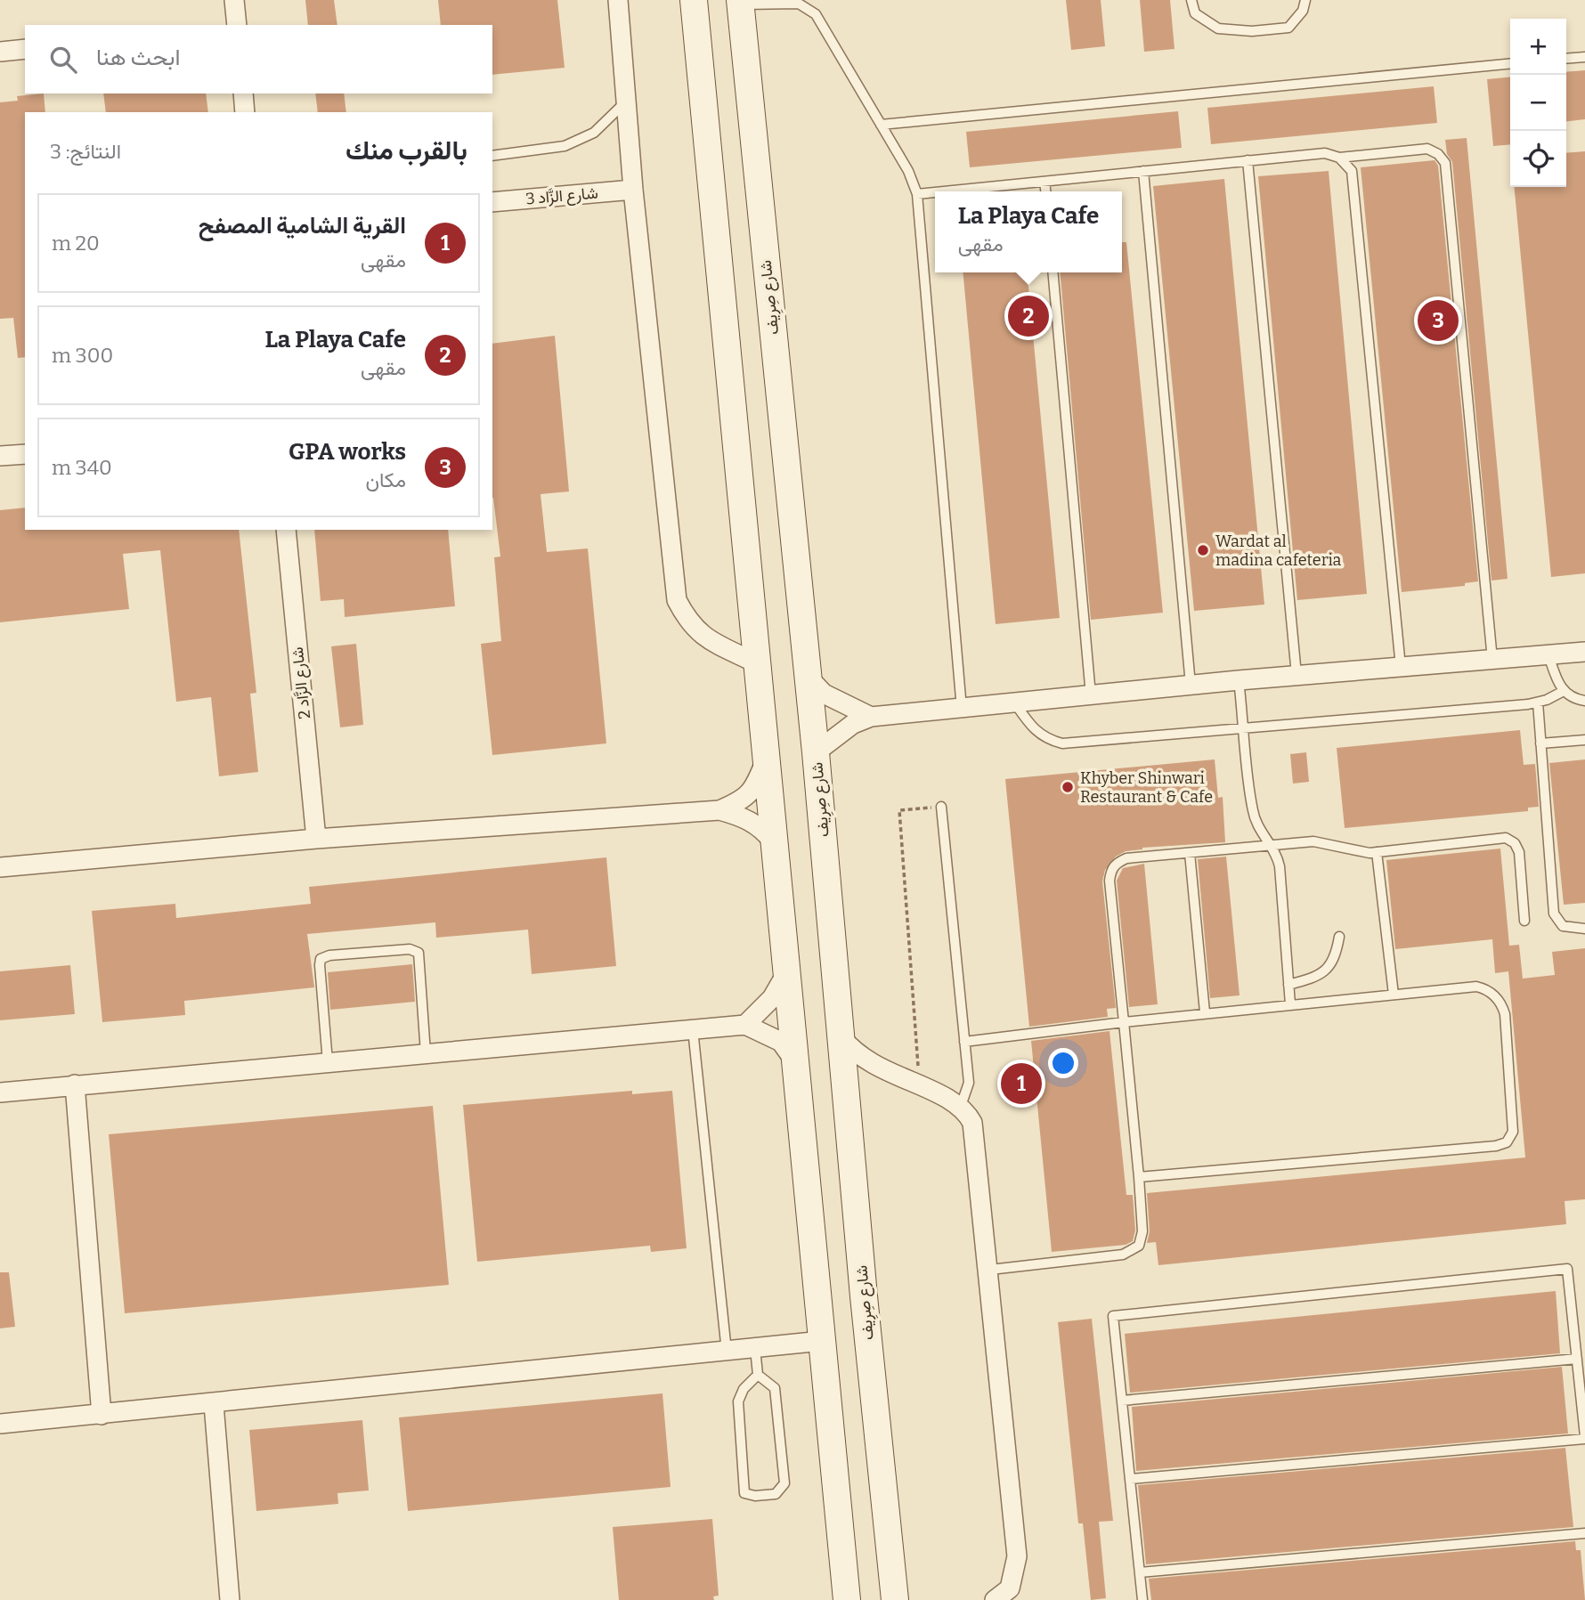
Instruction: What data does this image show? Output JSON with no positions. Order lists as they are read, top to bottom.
{
  "streets": {
    "main road": ["شارع صِرِيف"],
    "street": ["شارع الزَّاد 3", "شارع الزَّاد 2"]
  },
  "places": ["Wardat al madina cafeteria", "Khyber Shinwari Restaurant & Cafe"],
  "page": {
    "map_buttons": ["+", "−"],
    "search": "ابحث هنا",
    "heading": ["بالقرب منك", "النتائج: 3"],
    "popup": ["La Playa Cafe", "مقهى"],
    "list": [
      {
        "mark": "1",
        "name": "القرية الشامية المصفح",
        "note": "مقهى",
        "value": "20 m"
      },
      {
        "mark": "2",
        "name": "La Playa Cafe",
        "note": "مقهى",
        "value": "300 m"
      },
      {
        "mark": "3",
        "name": "GPA works",
        "note": "مكان",
        "value": "340 m"
      }
    ],
    "pins": ["2", "3", "1"]
  }
}
